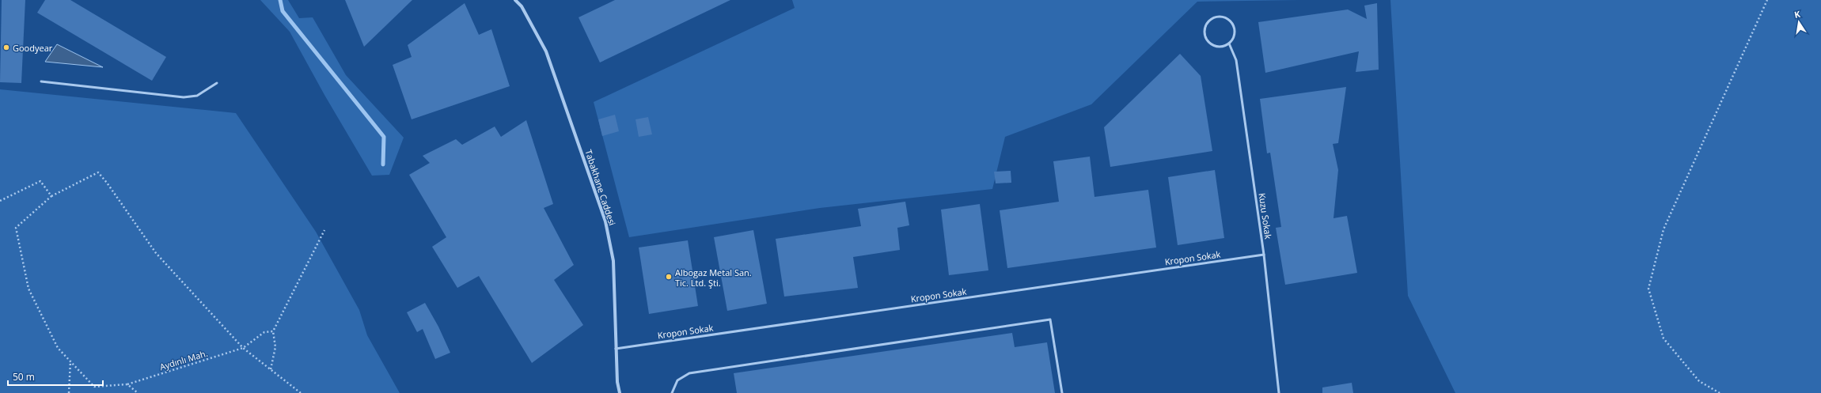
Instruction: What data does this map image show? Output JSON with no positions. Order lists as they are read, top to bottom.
{
  "streets": {
    "street": ["Tabakhane Caddesi"],
    "lane": ["Kuzu Sokak", "Kropon Sokak"],
    "path": ["Aydınlı Mah."]
  },
  "crossings": [
    ["Tabakhane Caddesi", "Kropon Sokak"],
    ["Kuzu Sokak", "Kropon Sokak"]
  ],
  "places": ["Goodyear", "Albogaz Metal San. Tic. Ltd. Şti."],
  "scale_bar": "50 m",
  "north": "top"
}
